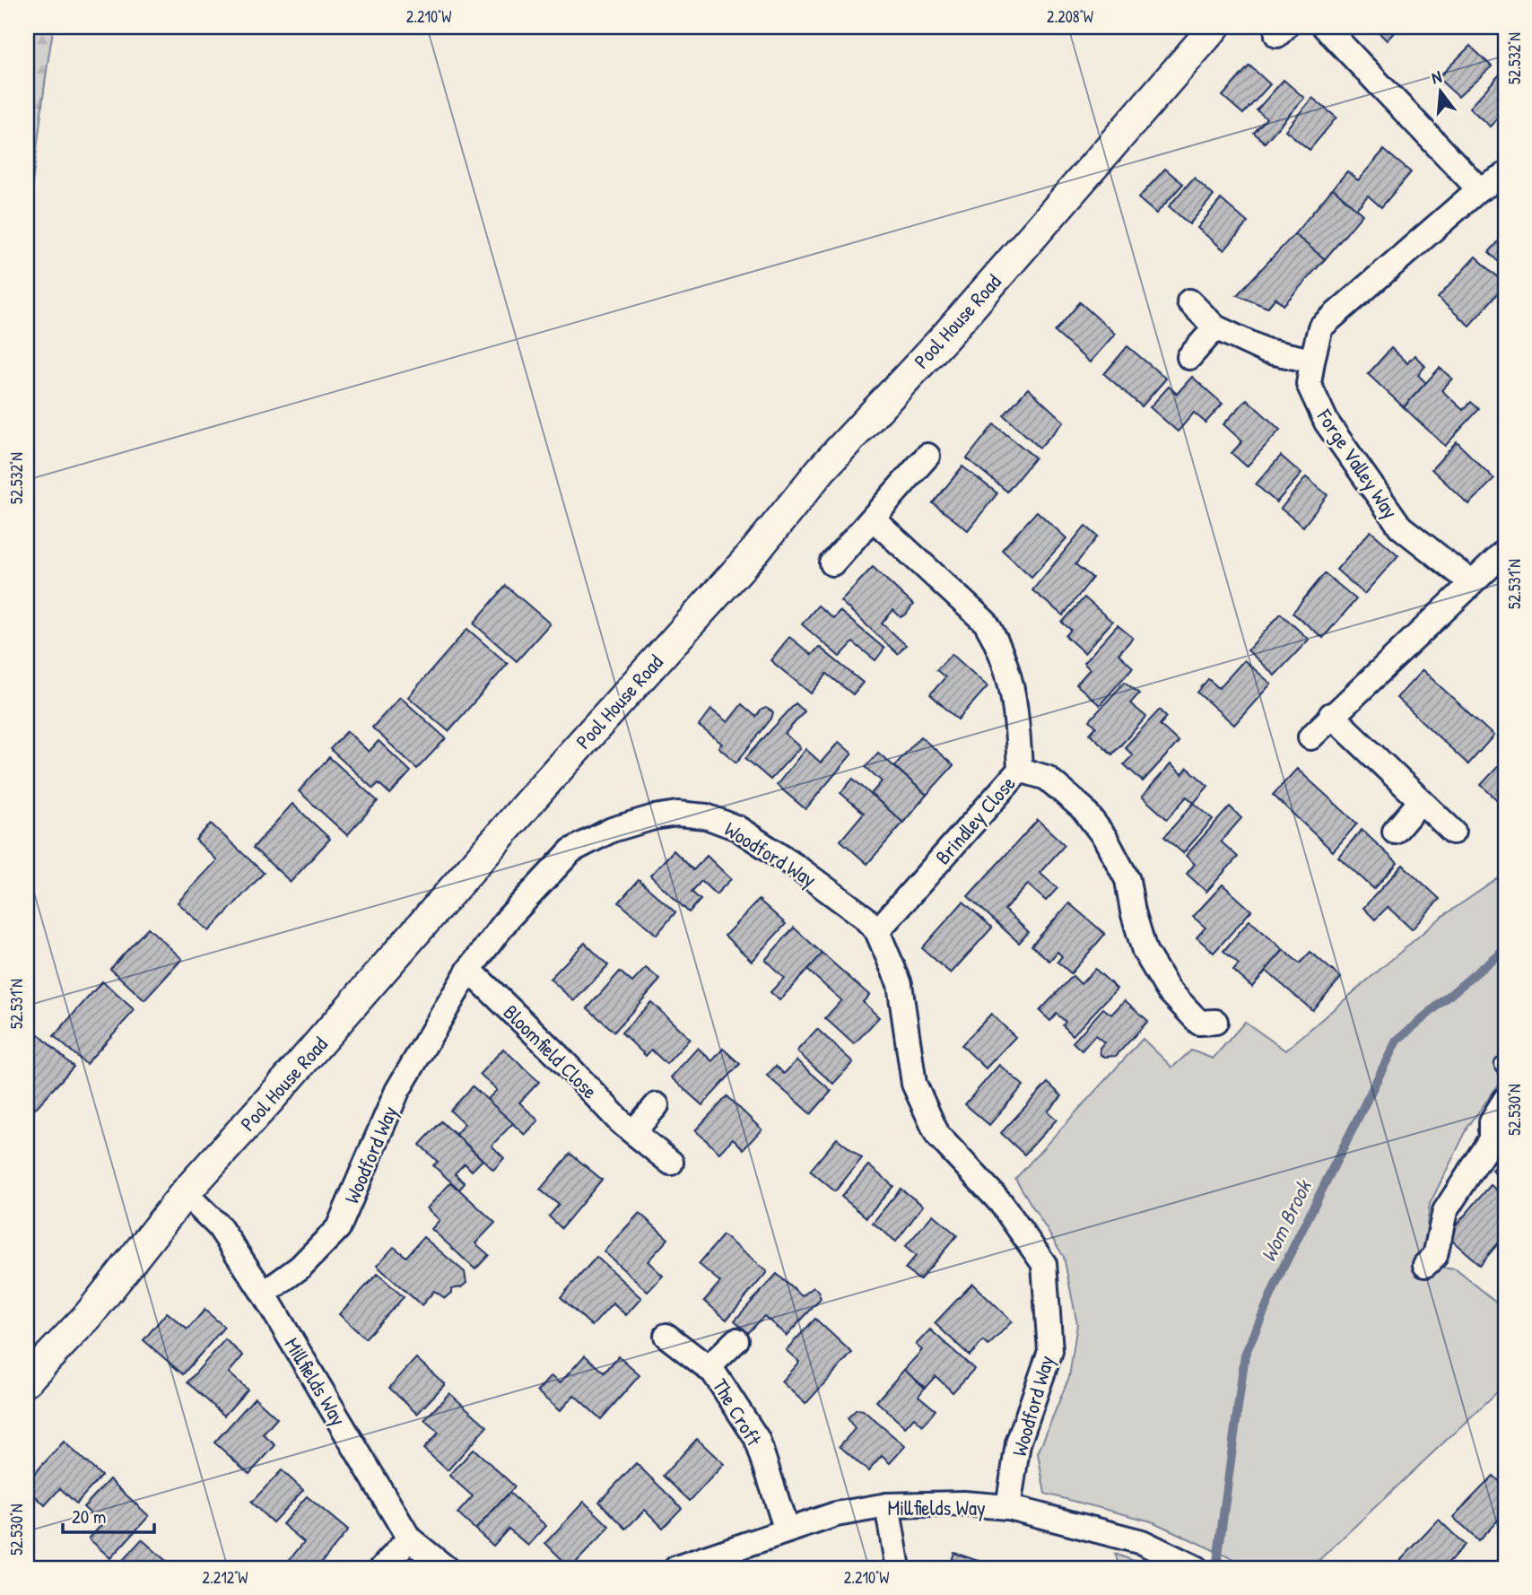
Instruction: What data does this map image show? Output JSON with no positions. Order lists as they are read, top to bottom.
{
  "streets": {
    "street": [
      "Pool House Road",
      "Forge Valley Way",
      "Brindley Close",
      "Woodford Way",
      "Bloomfield Close",
      "Millfields Way",
      "The Croft"
    ]
  },
  "crossings": [
    ["Pool House Road", "Millfields Way"],
    ["Brindley Close", "Woodford Way"],
    ["Woodford Way", "Bloomfield Close"],
    ["Woodford Way", "Millfields Way"],
    ["Millfields Way", "The Croft"]
  ],
  "water": ["Wom Brook"],
  "scale_bar": "20 m",
  "north": "top",
  "coordinates": [
    "2.210°W",
    "2.208°W",
    "52.532°N",
    "52.531°N",
    "52.530°N",
    "2.212°W"
  ]
}
